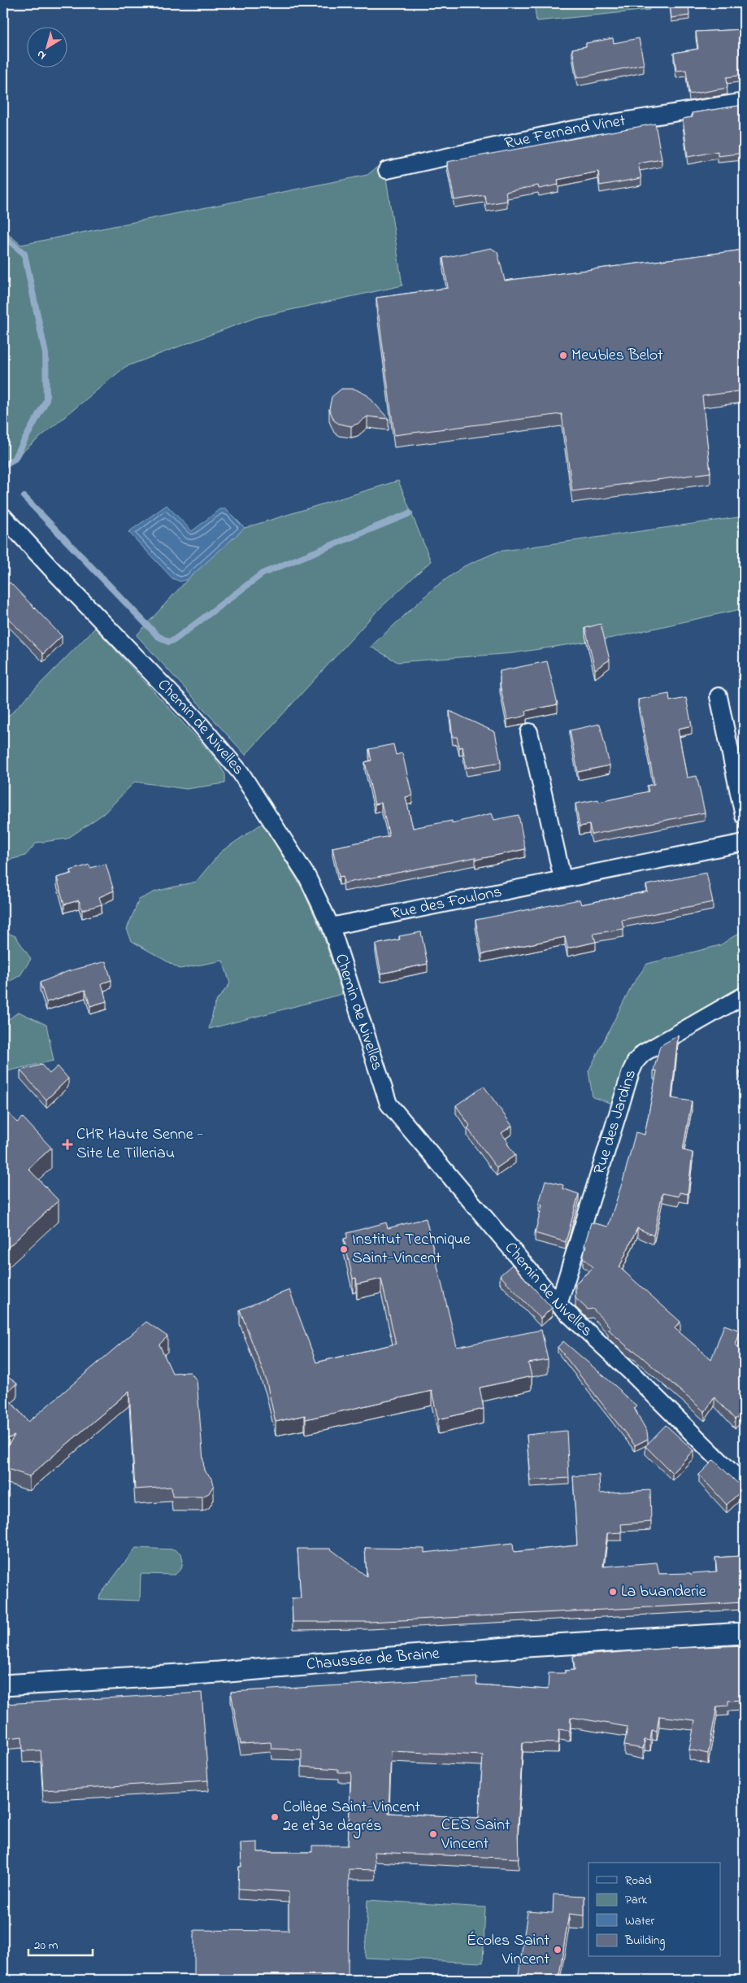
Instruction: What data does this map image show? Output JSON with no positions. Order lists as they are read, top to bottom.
{
  "streets": {
    "street": [
      "Rue Fernand Vinet",
      "Chemin de Nivelles",
      "Rue des Foulons",
      "Rue des Jardins",
      "Chaussée de Braine"
    ]
  },
  "crossings": [
    ["Chemin de Nivelles", "Rue des Foulons"],
    ["Chemin de Nivelles", "Rue des Jardins"]
  ],
  "places": {
    "other": [
      "Meubles Belot",
      "Institut Technique Saint-Vincent",
      "La buanderie",
      "Collège Saint-Vincent 2e et 3e degrés",
      "CES Saint Vincent",
      "Écoles Saint Vincent"
    ],
    "health": ["CHR Haute Senne - Site Le Tilleriau"]
  },
  "legend": [
    "Road",
    "Park",
    "Water",
    "Building"
  ],
  "scale_bar": "20 m",
  "north": "bottom left"
}
